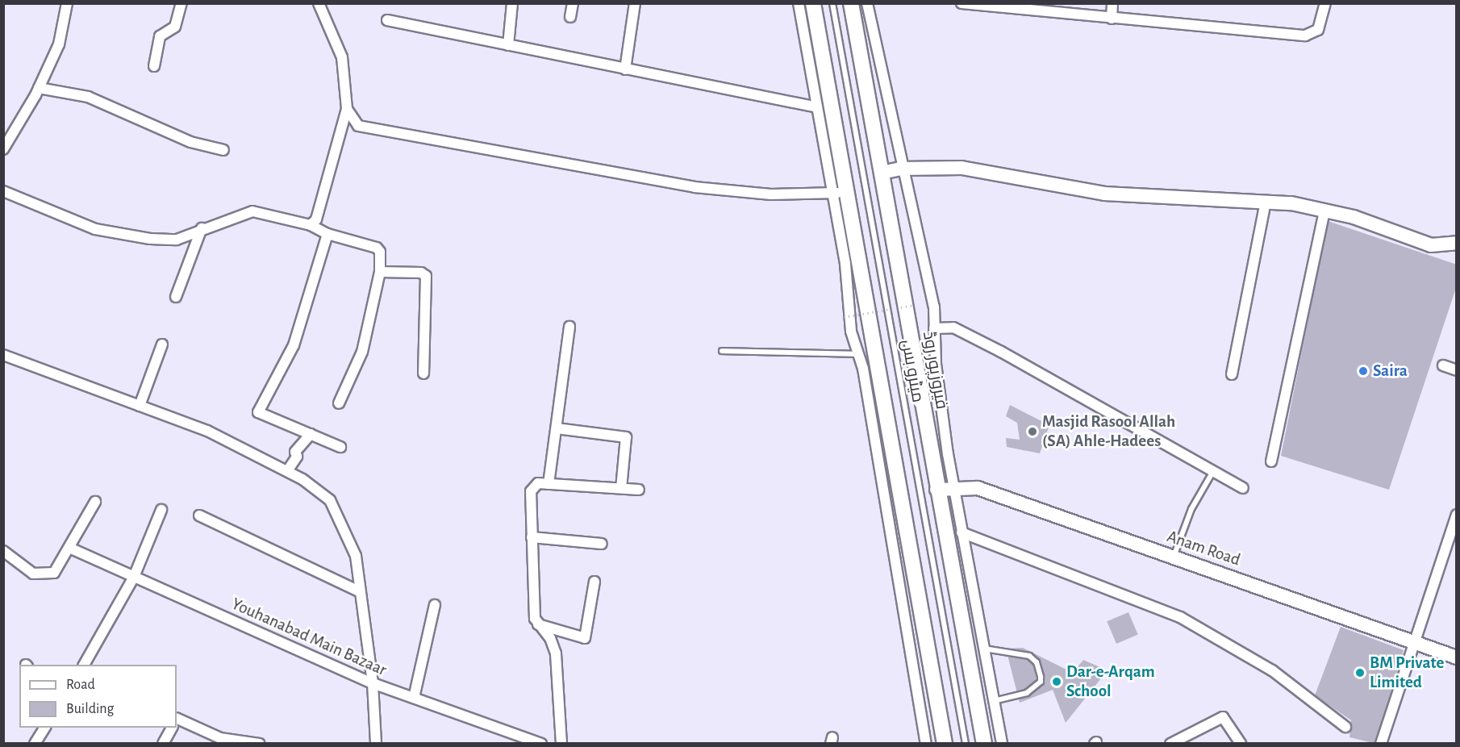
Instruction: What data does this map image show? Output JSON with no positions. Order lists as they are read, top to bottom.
{
  "streets": {
    "main road": ["فیروزپور روڈ"],
    "street": ["Anam Road", "Youhanabad Main Bazaar"],
    "lane": ["میٹرو بس"]
  },
  "crossings": [
    ["فیروزپور روڈ", "Anam Road"]
  ],
  "places": [
    "Saira",
    "Masjid Rasool Allah (SA) Ahle-Hadees",
    "BM Private Limited",
    "Dar-e-Arqam School"
  ],
  "legend": ["Road", "Building"]
}
